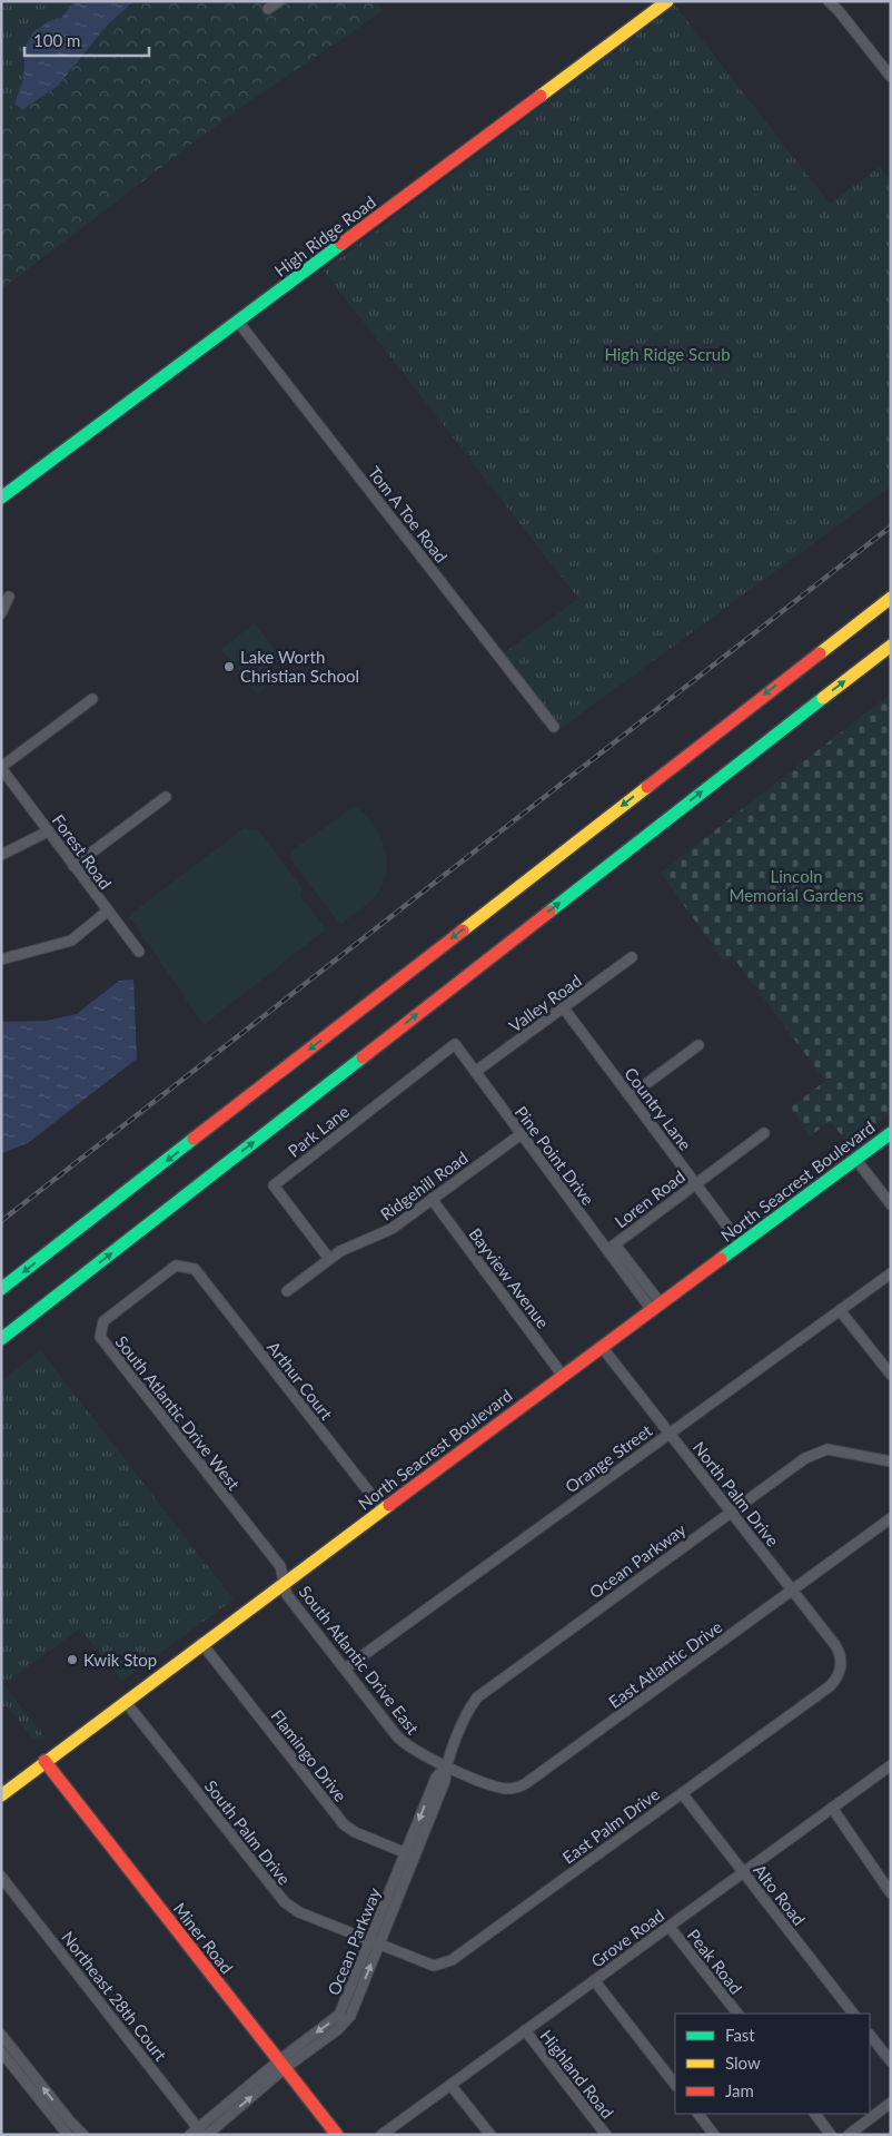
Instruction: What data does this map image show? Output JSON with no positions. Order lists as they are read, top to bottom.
{
  "streets": {
    "main road": ["High Ridge Road", "North Seacrest Boulevard", "Miner Road"],
    "street": [
      "Tom A Toe Road",
      "Forest Road",
      "Valley Road",
      "Country Lane",
      "Park Lane",
      "Pine Point Drive",
      "Ridgehill Road",
      "Loren Road",
      "Bayview Avenue",
      "Arthur Court",
      "South Atlantic Drive West",
      "Orange Street",
      "North Palm Drive",
      "Ocean Parkway",
      "South Atlantic Drive East",
      "East Atlantic Drive",
      "Flamingo Drive",
      "East Palm Drive",
      "South Palm Drive",
      "Alto Road",
      "Grove Road",
      "Peak Road",
      "Northeast 28th Court",
      "Highland Road"
    ]
  },
  "crossings": [
    ["High Ridge Road", "Tom A Toe Road"],
    ["Valley Road", "Country Lane"],
    ["Valley Road", "Pine Point Drive"],
    ["Country Lane", "Loren Road"],
    ["Park Lane", "Pine Point Drive"],
    ["Park Lane", "Ridgehill Road"],
    ["Pine Point Drive", "North Seacrest Boulevard"],
    ["Pine Point Drive", "Ridgehill Road"],
    ["Pine Point Drive", "Loren Road"],
    ["North Seacrest Boulevard", "Bayview Avenue"],
    ["North Seacrest Boulevard", "Arthur Court"],
    ["North Seacrest Boulevard", "South Atlantic Drive West"],
    ["North Seacrest Boulevard", "North Palm Drive"],
    ["North Seacrest Boulevard", "South Atlantic Drive East"],
    ["North Seacrest Boulevard", "Flamingo Drive"],
    ["North Seacrest Boulevard", "South Palm Drive"],
    ["North Seacrest Boulevard", "Miner Road"],
    ["Ridgehill Road", "Bayview Avenue"],
    ["Arthur Court", "South Atlantic Drive West"],
    ["South Atlantic Drive West", "South Atlantic Drive East"],
    ["Orange Street", "North Palm Drive"],
    ["Orange Street", "South Atlantic Drive East"],
    ["North Palm Drive", "Ocean Parkway"],
    ["North Palm Drive", "East Atlantic Drive"],
    ["North Palm Drive", "East Palm Drive"],
    ["Ocean Parkway", "South Atlantic Drive East"],
    ["Ocean Parkway", "East Atlantic Drive"],
    ["Ocean Parkway", "Flamingo Drive"],
    ["Ocean Parkway", "East Palm Drive"],
    ["Ocean Parkway", "South Palm Drive"],
    ["Ocean Parkway", "Miner Road"],
    ["Ocean Parkway", "Northeast 28th Court"],
    ["South Atlantic Drive East", "East Atlantic Drive"],
    ["East Palm Drive", "South Palm Drive"],
    ["East Palm Drive", "Alto Road"],
    ["Alto Road", "Grove Road"],
    ["Grove Road", "Peak Road"],
    ["Grove Road", "Highland Road"]
  ],
  "parks": ["High Ridge Scrub", "Lincoln Memorial Gardens"],
  "places": ["Lake Worth Christian School", "Kwik Stop"],
  "legend": ["Fast", "Slow", "Jam"],
  "scale_bar": "100 m"
}
